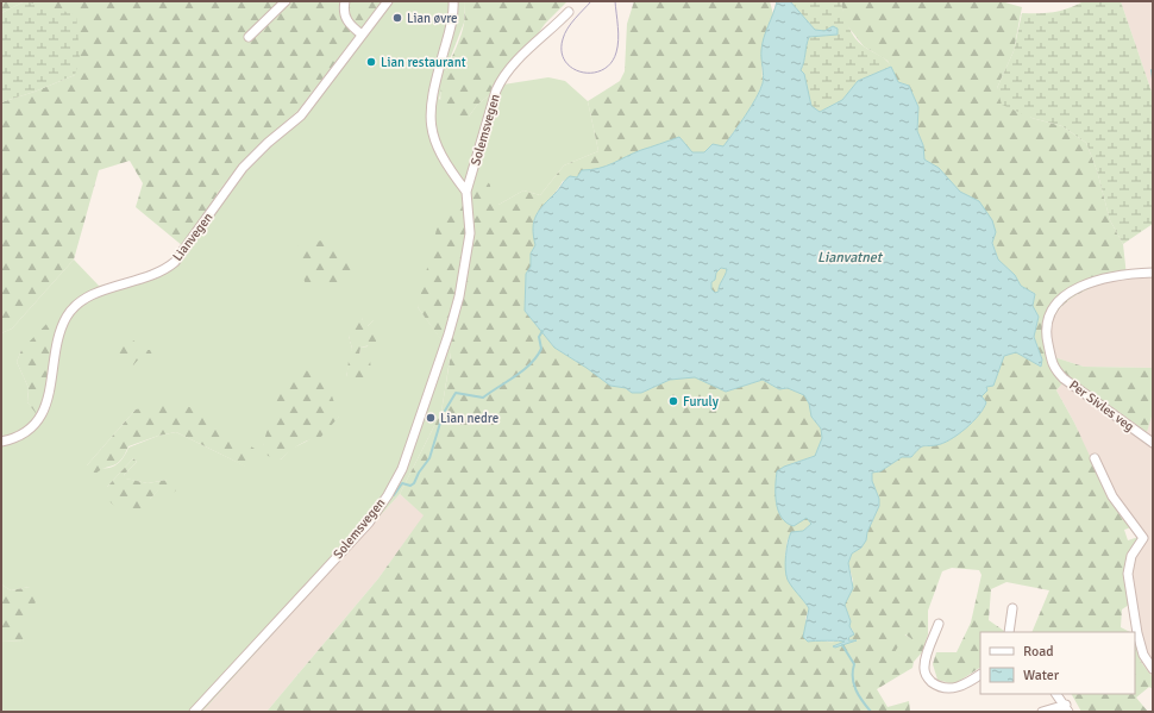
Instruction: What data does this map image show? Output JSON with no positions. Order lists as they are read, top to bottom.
{
  "streets": {
    "street": ["Solemsvegen", "Lianvegen", "Per Sivles veg"]
  },
  "water": ["Lianvatnet"],
  "places": [
    "Lian øvre",
    "Lian restaurant",
    "Furuly",
    "Lian nedre"
  ],
  "legend": ["Road", "Water"]
}
